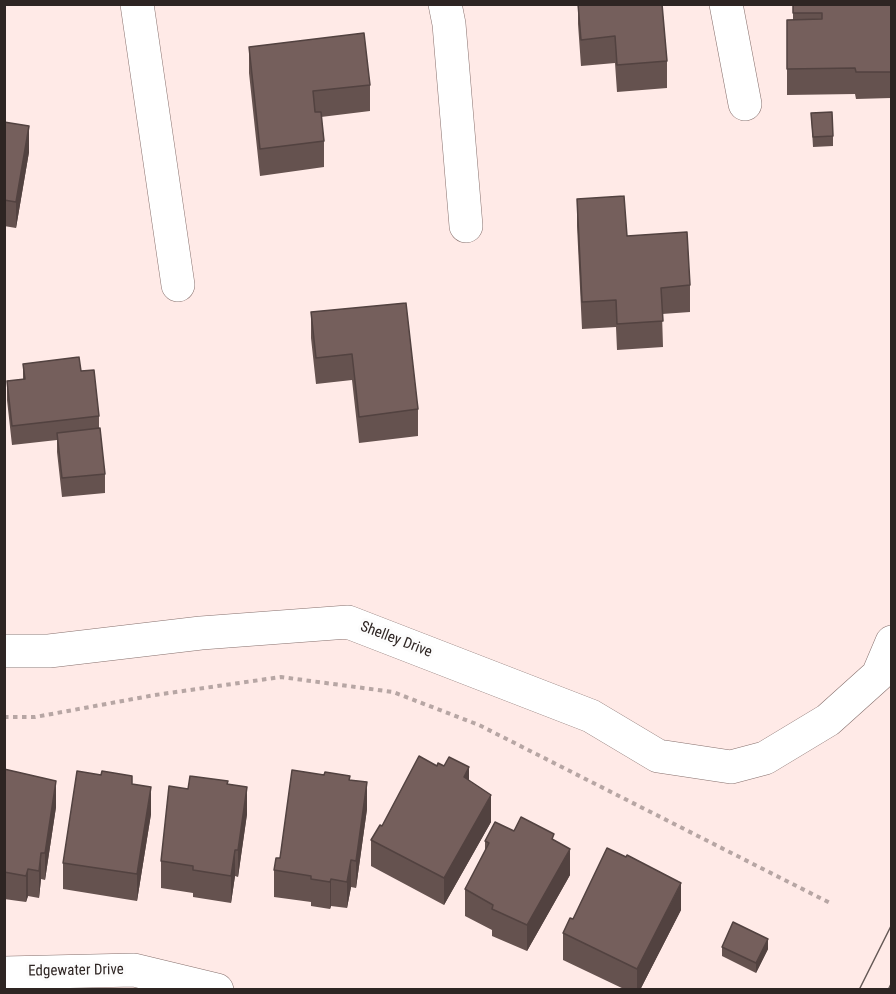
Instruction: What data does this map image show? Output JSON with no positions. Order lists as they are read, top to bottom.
{
  "streets": {
    "street": ["Shelley Drive", "Edgewater Drive"]
  }
}
